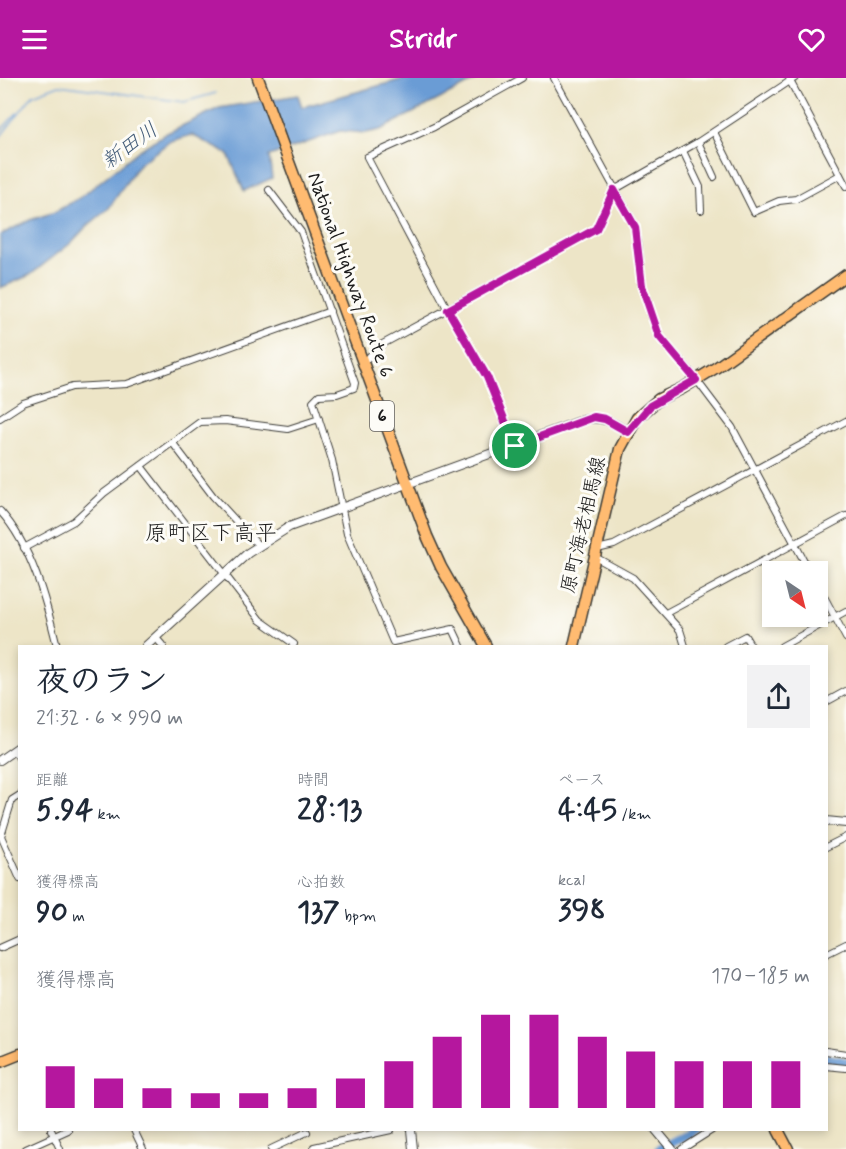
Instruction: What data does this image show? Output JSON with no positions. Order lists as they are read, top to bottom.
{
  "streets": {
    "main road": ["National Highway Route 6", "6", "原町海老相馬線"]
  },
  "districts": ["原町区下高平"],
  "water": ["新田川"],
  "north": "bottom right",
  "page": {
    "header": "Stridr",
    "heading": ["夜のラン", "21:32 · 6 × 990 m"],
    "stats": [
      ["距離", "5.94 km"],
      ["時間", "28:13"],
      ["ペース", "4:45 /km"],
      ["獲得標高", "90 m"],
      ["心拍数", "137 bpm"],
      ["kcal", "398"]
    ],
    "chart": ["獲得標高", "170–185 m"]
  }
}
